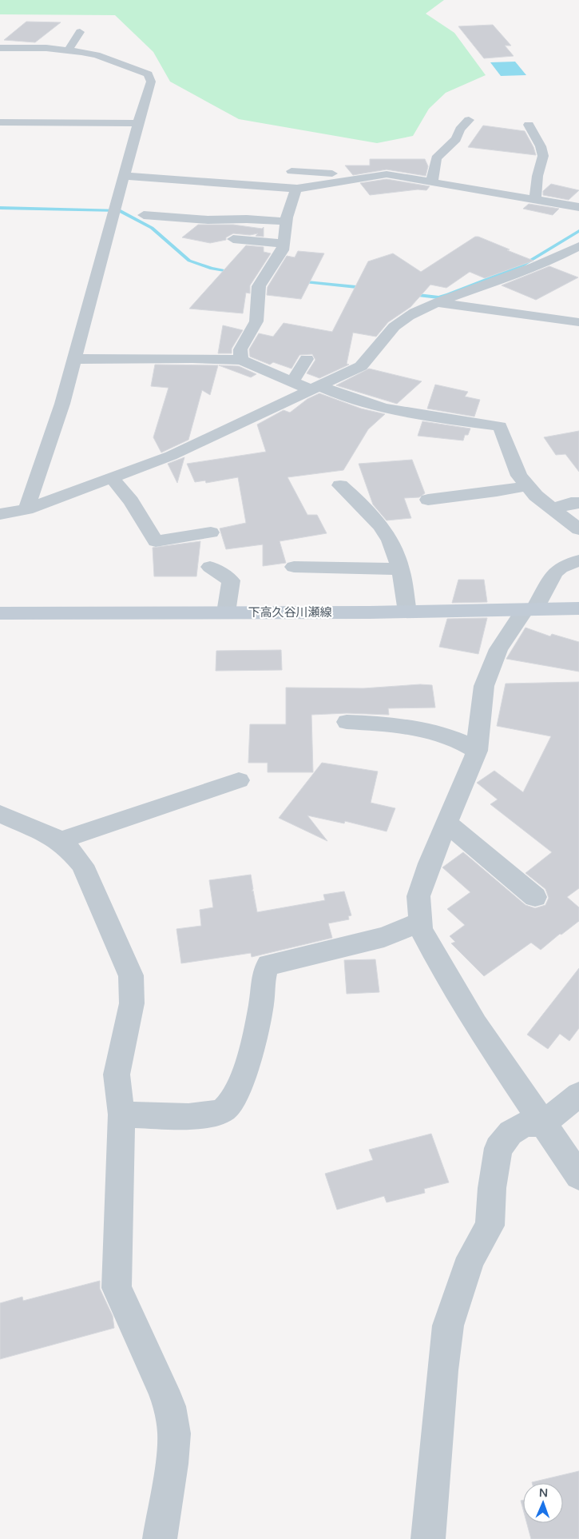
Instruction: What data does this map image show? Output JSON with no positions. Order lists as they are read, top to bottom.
{
  "streets": {
    "main road": ["下高久谷川瀬線"]
  },
  "north": "top"
}
